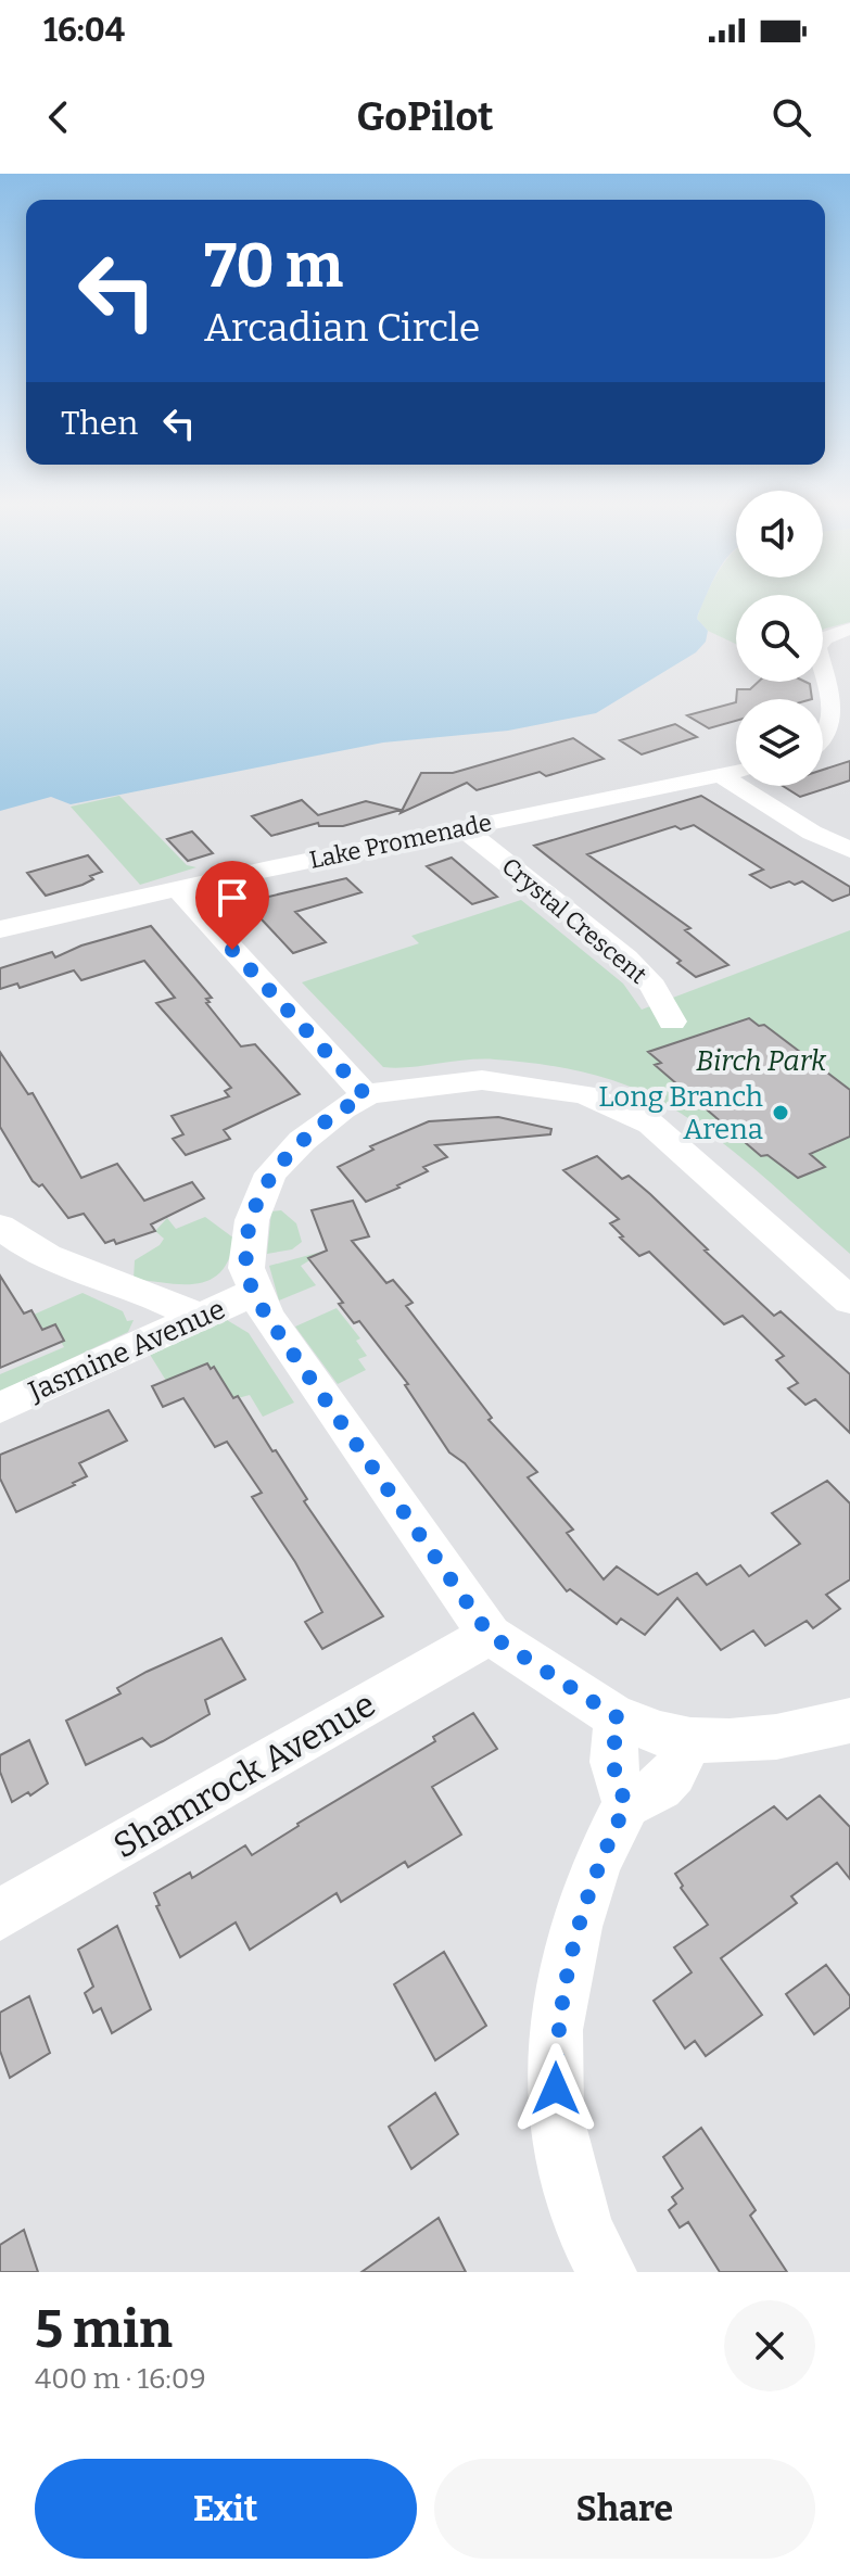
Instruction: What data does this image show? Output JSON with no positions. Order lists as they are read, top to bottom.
{
  "streets": {
    "street": [
      "Lake Promenade",
      "Crystal Crescent",
      "Jasmine Avenue",
      "Shamrock Avenue"
    ]
  },
  "crossings": [
    ["Lake Promenade", "Crystal Crescent"]
  ],
  "parks": ["Birch Park"],
  "places": ["Long Branch Arena"],
  "page": {
    "status": "16:04",
    "header": "GoPilot",
    "turn": ["70 m", "Arcadian Circle"],
    "then": "Then",
    "heading": ["5 min", "400 m · 16:09"],
    "buttons": ["Exit", "Share"]
  }
}
